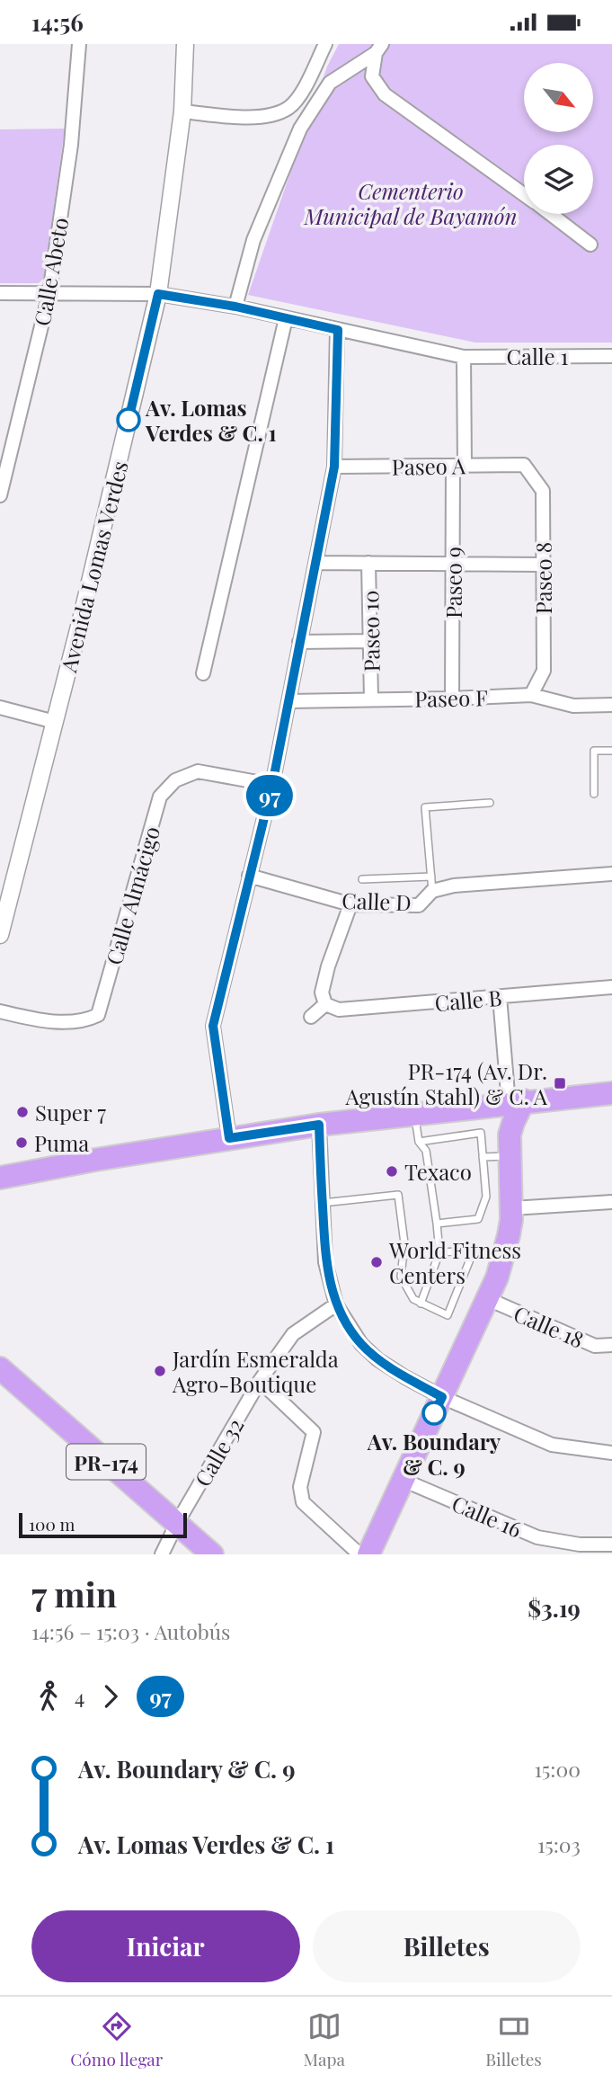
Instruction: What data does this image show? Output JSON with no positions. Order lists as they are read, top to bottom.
{
  "streets": {
    "highway": ["PR-174"],
    "street": [
      "Calle Abeto",
      "Calle 1",
      "Paseo A",
      "Avenida Lomas Verdes",
      "Paseo 8",
      "Paseo 9",
      "Paseo 10",
      "Paseo F",
      "Calle Almácigo",
      "Calle D",
      "Calle B",
      "Calle 18",
      "Calle 32",
      "Calle 16"
    ]
  },
  "crossings": [
    ["Calle Abeto", "Calle 1"],
    ["Calle 1", "Avenida Lomas Verdes"],
    ["Calle 1", "Paseo 9"],
    ["Paseo A", "Paseo 8"],
    ["Paseo A", "Paseo 9"],
    ["Paseo 8", "Paseo F"],
    ["Paseo 9", "Paseo F"],
    ["Paseo 10", "Paseo F"],
    ["Calle 32", "PR-174"]
  ],
  "parks": ["Cementerio Municipal de Bayamón"],
  "places": {
    "other": [
      "Av. Lomas Verdes & C. 1",
      "Super 7",
      "Puma",
      "Texaco",
      "World Fitness Centers",
      "Jardín Esmeralda Agro-Boutique",
      "Av. Boundary & C. 9"
    ],
    "transit": ["PR-174 (Av. Dr. Agustín Stahl) & C. A"]
  },
  "lines": ["bus line 97"],
  "scale_bar": "100 m",
  "north": "bottom right",
  "page": {
    "status": "14:56",
    "on_map": "97",
    "scale": "100 m",
    "heading": ["7 min", "14:56 – 15:03 · Autobús", "$3.19"],
    "legs": ["4", "97"],
    "list": [
      {
        "name": "Av. Boundary & C. 9",
        "value": "15:00"
      },
      {
        "name": "Av. Lomas Verdes & C. 1",
        "value": "15:03"
      }
    ],
    "buttons": ["Iniciar", "Billetes"],
    "tabs": ["Cómo llegar", "Mapa", "Billetes"]
  }
}
